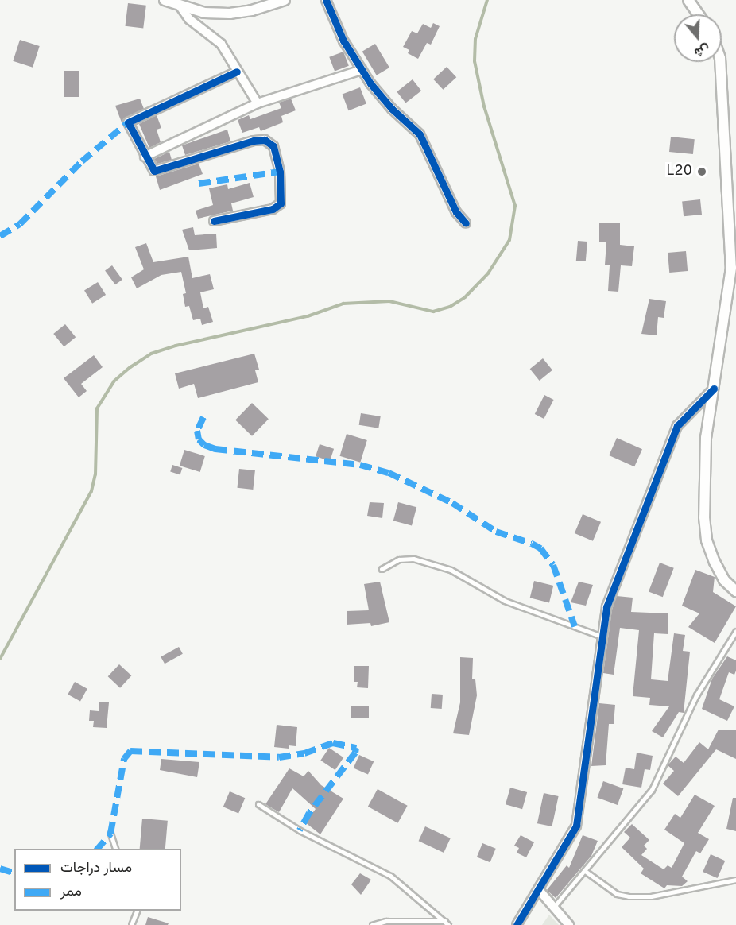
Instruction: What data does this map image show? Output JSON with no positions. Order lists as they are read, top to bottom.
{
  "places": ["L20"],
  "legend": ["مسار دراجات", "ممر"],
  "north": "bottom"
}
